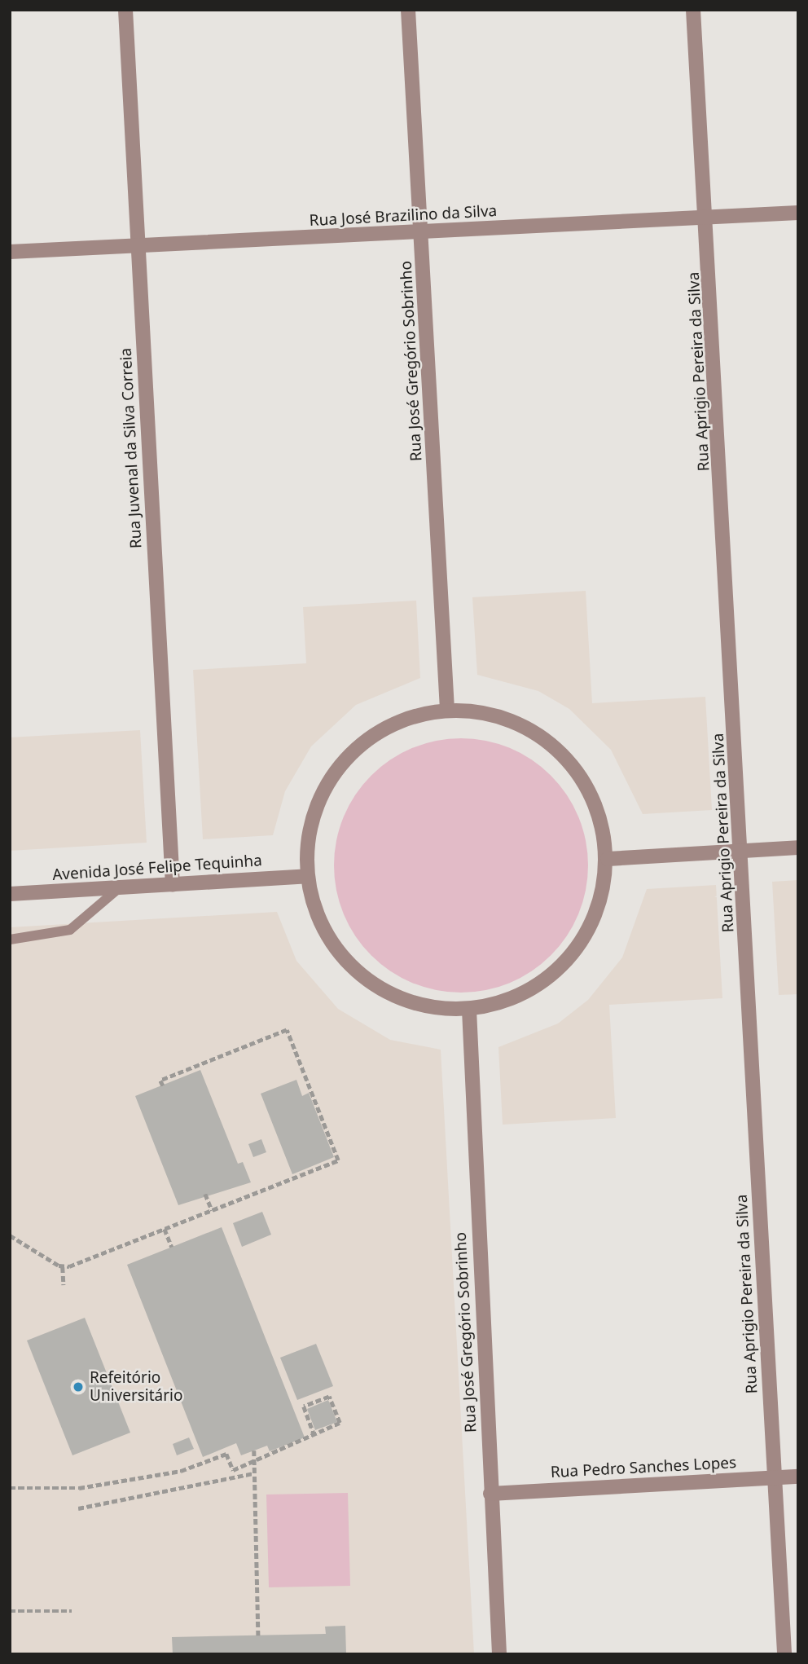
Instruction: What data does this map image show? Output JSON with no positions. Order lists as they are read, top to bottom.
{
  "streets": {
    "street": [
      "Rua José Brazilino da Silva",
      "Rua José Gregório Sobrinho",
      "Rua Aprigio Pereira da Silva",
      "Rua Juvenal da Silva Correia",
      "Avenida José Felipe Tequinha",
      "Rua Pedro Sanches Lopes"
    ]
  },
  "crossings": [
    ["Rua José Brazilino da Silva", "Rua José Gregório Sobrinho"],
    ["Rua José Brazilino da Silva", "Rua Aprigio Pereira da Silva"],
    ["Rua José Brazilino da Silva", "Rua Juvenal da Silva Correia"],
    ["Rua José Gregório Sobrinho", "Rua Pedro Sanches Lopes"],
    ["Rua Aprigio Pereira da Silva", "Rua Pedro Sanches Lopes"],
    ["Rua Juvenal da Silva Correia", "Avenida José Felipe Tequinha"]
  ],
  "places": ["Refeitório Universitário"]
}
